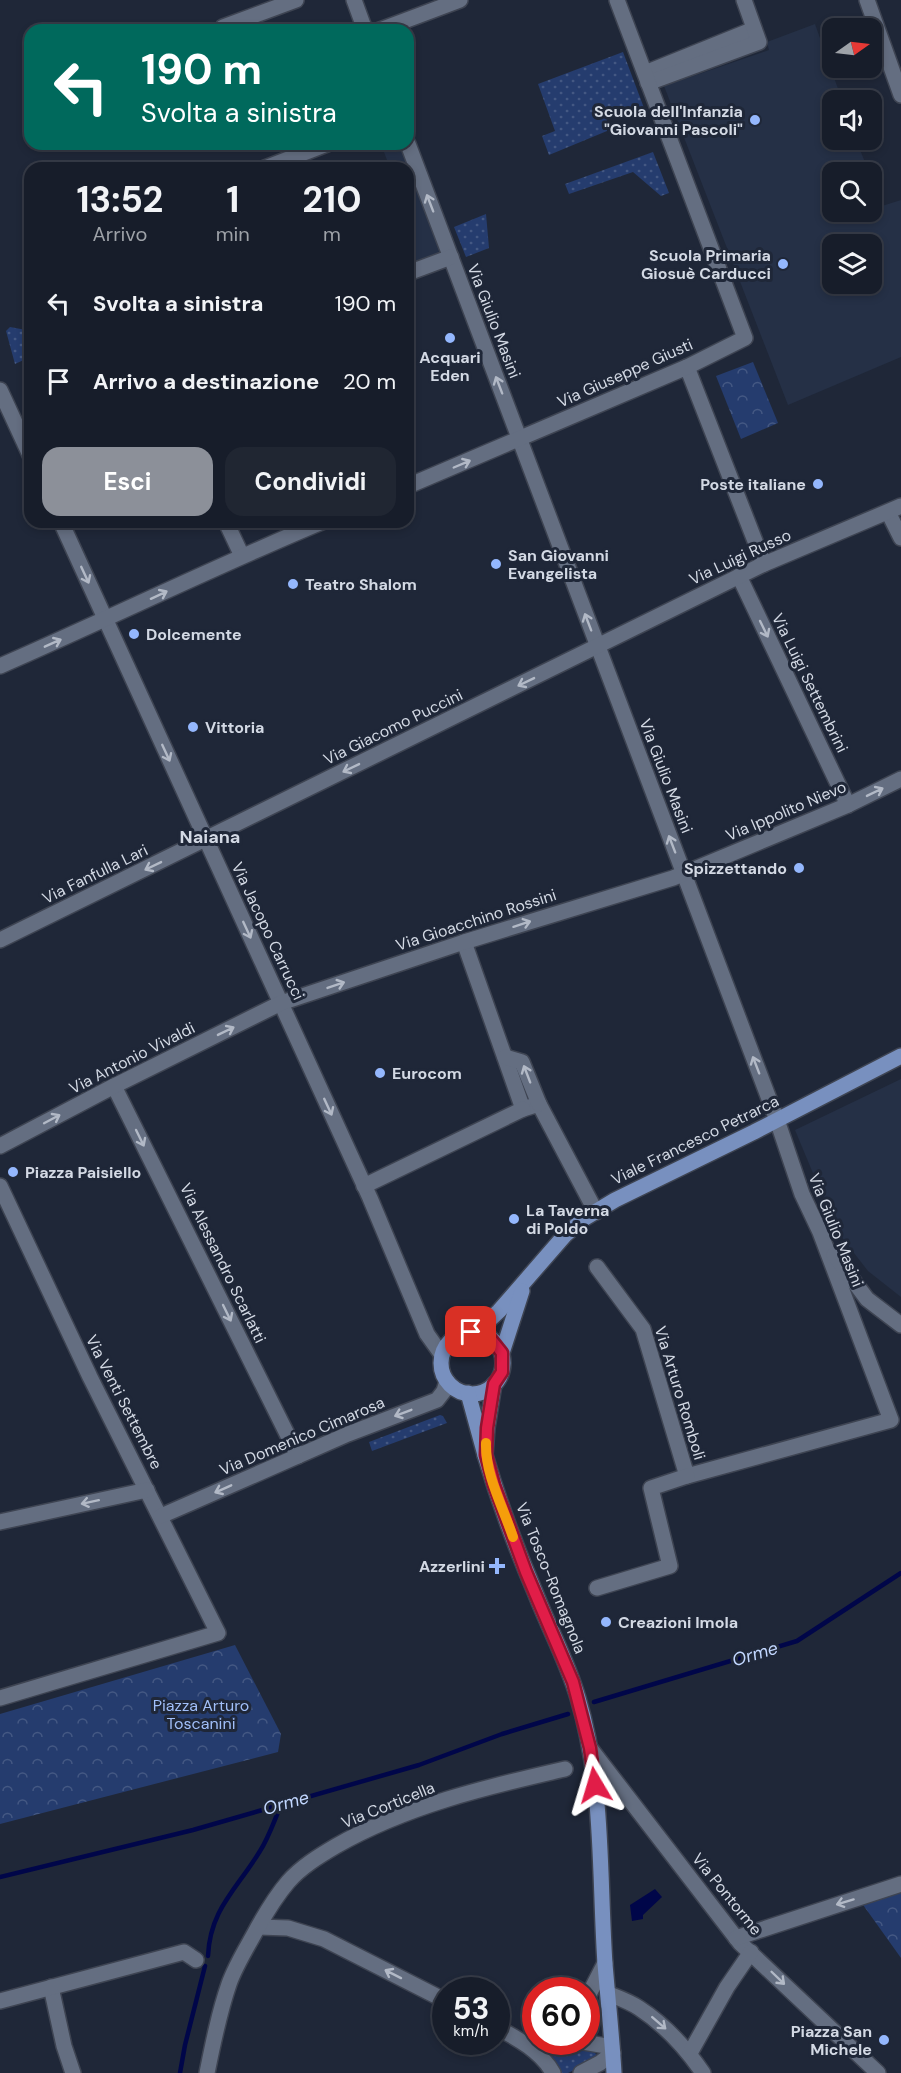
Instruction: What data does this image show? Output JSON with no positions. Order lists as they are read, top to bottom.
{
  "streets": {
    "main road": ["Viale Francesco Petrarca", "Via Tosco-Romagnola"],
    "street": [
      "Via Giulio Masini",
      "Via Giuseppe Giusti",
      "Via Luigi Russo",
      "Via Luigi Settembrini",
      "Via Giacomo Puccini",
      "Via Ippolito Nievo",
      "Via Fanfulla Lari",
      "Via Gioacchino Rossini",
      "Via Jacopo Carrucci",
      "Via Antonio Vivaldi",
      "Via Alessandro Scarlatti",
      "Via Arturo Romboli",
      "Via Venti Settembre",
      "Via Domenico Cimarosa",
      "Via Corticella",
      "Via Pontorme"
    ]
  },
  "crossings": [
    ["Via Giulio Masini", "Via Giuseppe Giusti"],
    ["Via Giulio Masini", "Via Luigi Russo"],
    ["Via Giulio Masini", "Via Giacomo Puccini"],
    ["Via Giulio Masini", "Via Ippolito Nievo"],
    ["Via Giulio Masini", "Via Gioacchino Rossini"],
    ["Via Giulio Masini", "Viale Francesco Petrarca"],
    ["Via Giulio Masini", "Via Arturo Romboli"],
    ["Via Luigi Russo", "Via Luigi Settembrini"],
    ["Via Luigi Russo", "Via Giacomo Puccini"],
    ["Via Luigi Settembrini", "Via Ippolito Nievo"],
    ["Via Giacomo Puccini", "Via Fanfulla Lari"],
    ["Via Giacomo Puccini", "Via Jacopo Carrucci"],
    ["Via Ippolito Nievo", "Via Gioacchino Rossini"],
    ["Via Fanfulla Lari", "Via Jacopo Carrucci"],
    ["Via Gioacchino Rossini", "Via Jacopo Carrucci"],
    ["Via Gioacchino Rossini", "Via Antonio Vivaldi"],
    ["Via Jacopo Carrucci", "Via Antonio Vivaldi"],
    ["Via Jacopo Carrucci", "Viale Francesco Petrarca"],
    ["Via Jacopo Carrucci", "Via Domenico Cimarosa"],
    ["Via Jacopo Carrucci", "Via Tosco-Romagnola"],
    ["Via Antonio Vivaldi", "Via Alessandro Scarlatti"],
    ["Viale Francesco Petrarca", "Via Domenico Cimarosa"],
    ["Viale Francesco Petrarca", "Via Tosco-Romagnola"],
    ["Via Alessandro Scarlatti", "Via Domenico Cimarosa"],
    ["Via Venti Settembre", "Via Domenico Cimarosa"],
    ["Via Domenico Cimarosa", "Via Tosco-Romagnola"],
    ["Via Tosco-Romagnola", "Via Pontorme"]
  ],
  "one_way": [
    "Via Giulio Masini",
    "Via Luigi Settembrini",
    "Via Giacomo Puccini",
    "Via Fanfulla Lari",
    "Via Gioacchino Rossini",
    "Via Jacopo Carrucci",
    "Via Antonio Vivaldi",
    "Via Alessandro Scarlatti",
    "Via Domenico Cimarosa",
    "Via Pontorme"
  ],
  "districts": ["Naiana"],
  "water": ["Orme"],
  "parks": ["Piazza Arturo Toscanini"],
  "places": {
    "other": [
      "Scuola dell'Infanzia \"Giovanni Pascoli\"",
      "Scuola Primaria Giosuè Carducci",
      "Acquari Eden",
      "Poste italiane",
      "San Giovanni Evangelista",
      "Teatro Shalom",
      "Dolcemente",
      "Vittoria",
      "Spizzettando",
      "Eurocom",
      "Piazza Paisiello",
      "La Taverna di Poldo",
      "Creazioni Imola",
      "Piazza San Michele"
    ],
    "health": ["Azzerlini"]
  },
  "north": "right",
  "page": {
    "turn": ["190 m", "Svolta a sinistra"],
    "eta": [
      "13:52",
      "Arrivo",
      "1",
      "min",
      "210",
      "m"
    ],
    "list": [
      {
        "name": "Svolta a sinistra",
        "value": "190 m"
      },
      {
        "name": "Arrivo a destinazione",
        "value": "20 m"
      }
    ],
    "buttons": ["Esci", "Condividi"],
    "speed": "53 km/h",
    "limit": "60"
  }
}
